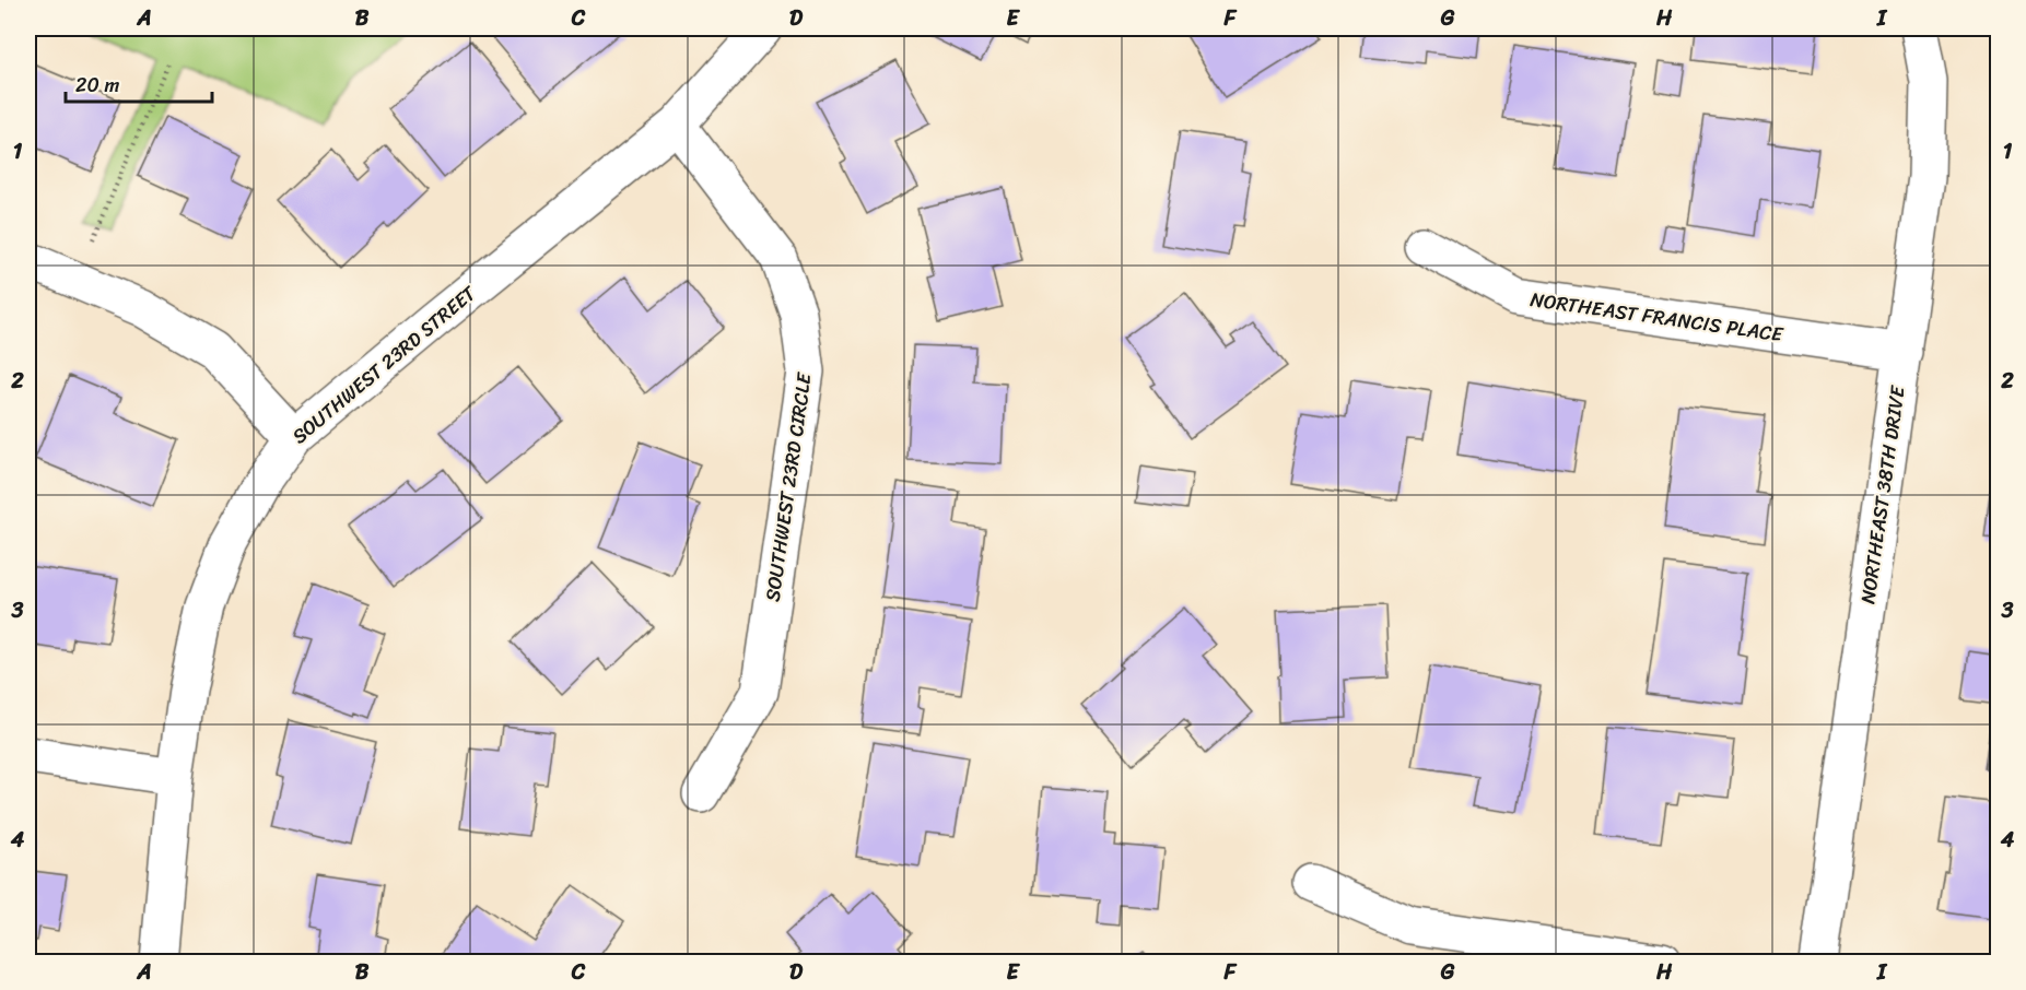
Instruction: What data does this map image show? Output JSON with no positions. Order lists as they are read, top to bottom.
{
  "streets": {
    "street": [
      "NORTHEAST FRANCIS PLACE",
      "SOUTHWEST 23RD STREET",
      "SOUTHWEST 23RD CIRCLE",
      "NORTHEAST 38TH DRIVE"
    ]
  },
  "crossings": [
    ["NORTHEAST FRANCIS PLACE", "NORTHEAST 38TH DRIVE"],
    ["SOUTHWEST 23RD STREET", "SOUTHWEST 23RD CIRCLE"]
  ],
  "scale_bar": "20 m",
  "grid": {
    "columns": [
      "A",
      "B",
      "C",
      "D",
      "E",
      "F",
      "G",
      "H",
      "I"
    ],
    "rows": [
      "1",
      "2",
      "3",
      "4"
    ]
  }
}
